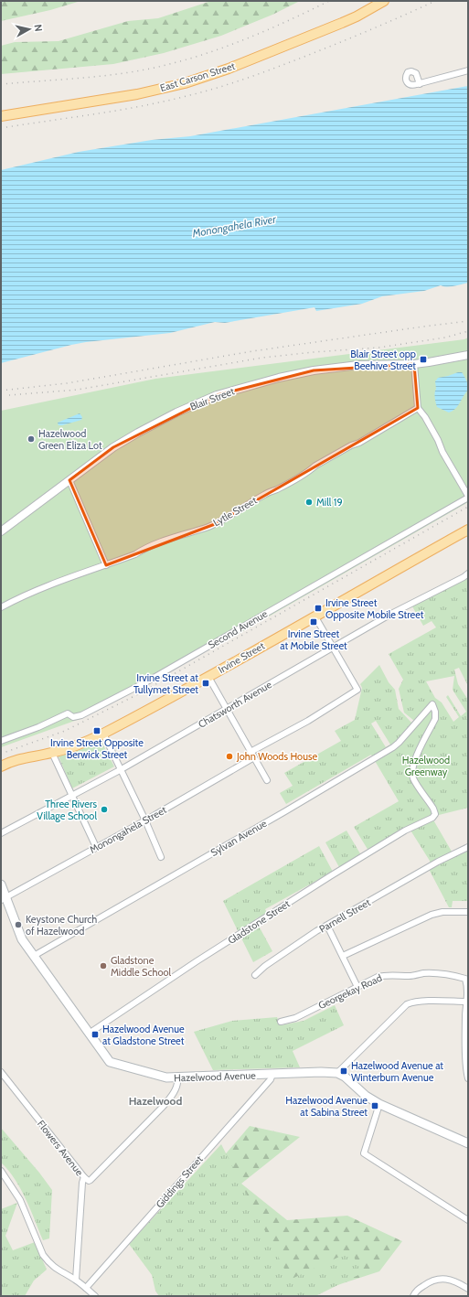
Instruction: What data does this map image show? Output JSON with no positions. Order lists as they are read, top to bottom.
{
  "streets": {
    "main road": ["East Carson Street", "Irvine Street", "Hazelwood Avenue"],
    "street": [
      "Blair Street",
      "Lytle Street",
      "Second Avenue",
      "Chatsworth Avenue",
      "Monongahela Street",
      "Sylvan Avenue",
      "Parnell Street",
      "Gladstone Street",
      "Georgekay Road",
      "Flowers Avenue",
      "Giddings Street"
    ]
  },
  "crossings": [
    ["Monongahela Street", "Hazelwood Avenue"],
    ["Sylvan Avenue", "Gladstone Street"],
    ["Sylvan Avenue", "Hazelwood Avenue"],
    ["Gladstone Street", "Hazelwood Avenue"],
    ["Hazelwood Avenue", "Giddings Street"]
  ],
  "districts": ["Hazelwood"],
  "water": ["Monongahela River"],
  "parks": ["Hazelwood Greenway"],
  "places": {
    "transit": [
      "Blair Street opp Beehive Street",
      "Irvine Street Opposite Mobile Street",
      "Irvine Street at Mobile Street",
      "Irvine Street at Tullymet Street",
      "Irvine Street Opposite Berwick Street",
      "Hazelwood Avenue at Gladstone Street",
      "Hazelwood Avenue at Winterburn Avenue",
      "Hazelwood Avenue at Sabina Street"
    ],
    "other": [
      "Hazelwood Green Eliza Lot",
      "Mill 19",
      "John Woods House",
      "Three Rivers Village School",
      "Keystone Church of Hazelwood",
      "Gladstone Middle School"
    ]
  },
  "north": "right"
}
